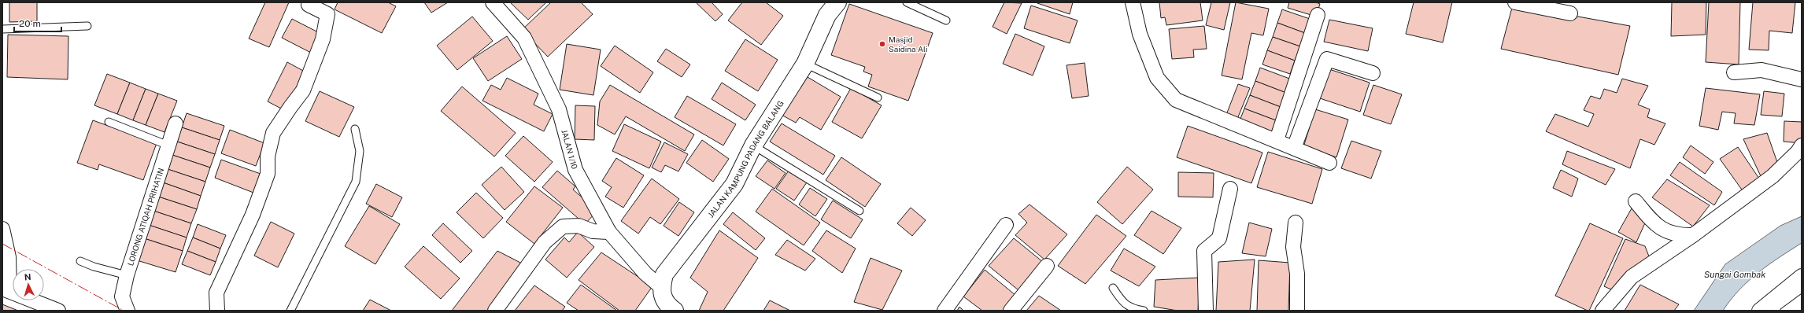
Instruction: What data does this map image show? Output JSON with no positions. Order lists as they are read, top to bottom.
{
  "streets": {
    "street": ["JALAN 1/10", "JALAN KAMPUNG PADANG BALANG", "LORONG ATIQAH PRIHATIN"]
  },
  "crossings": [
    ["JALAN 1/10", "JALAN KAMPUNG PADANG BALANG"]
  ],
  "water": ["Sungai Gombak"],
  "places": ["Masjid Saidina Ali"],
  "scale_bar": "20 m",
  "north": "top"
}
